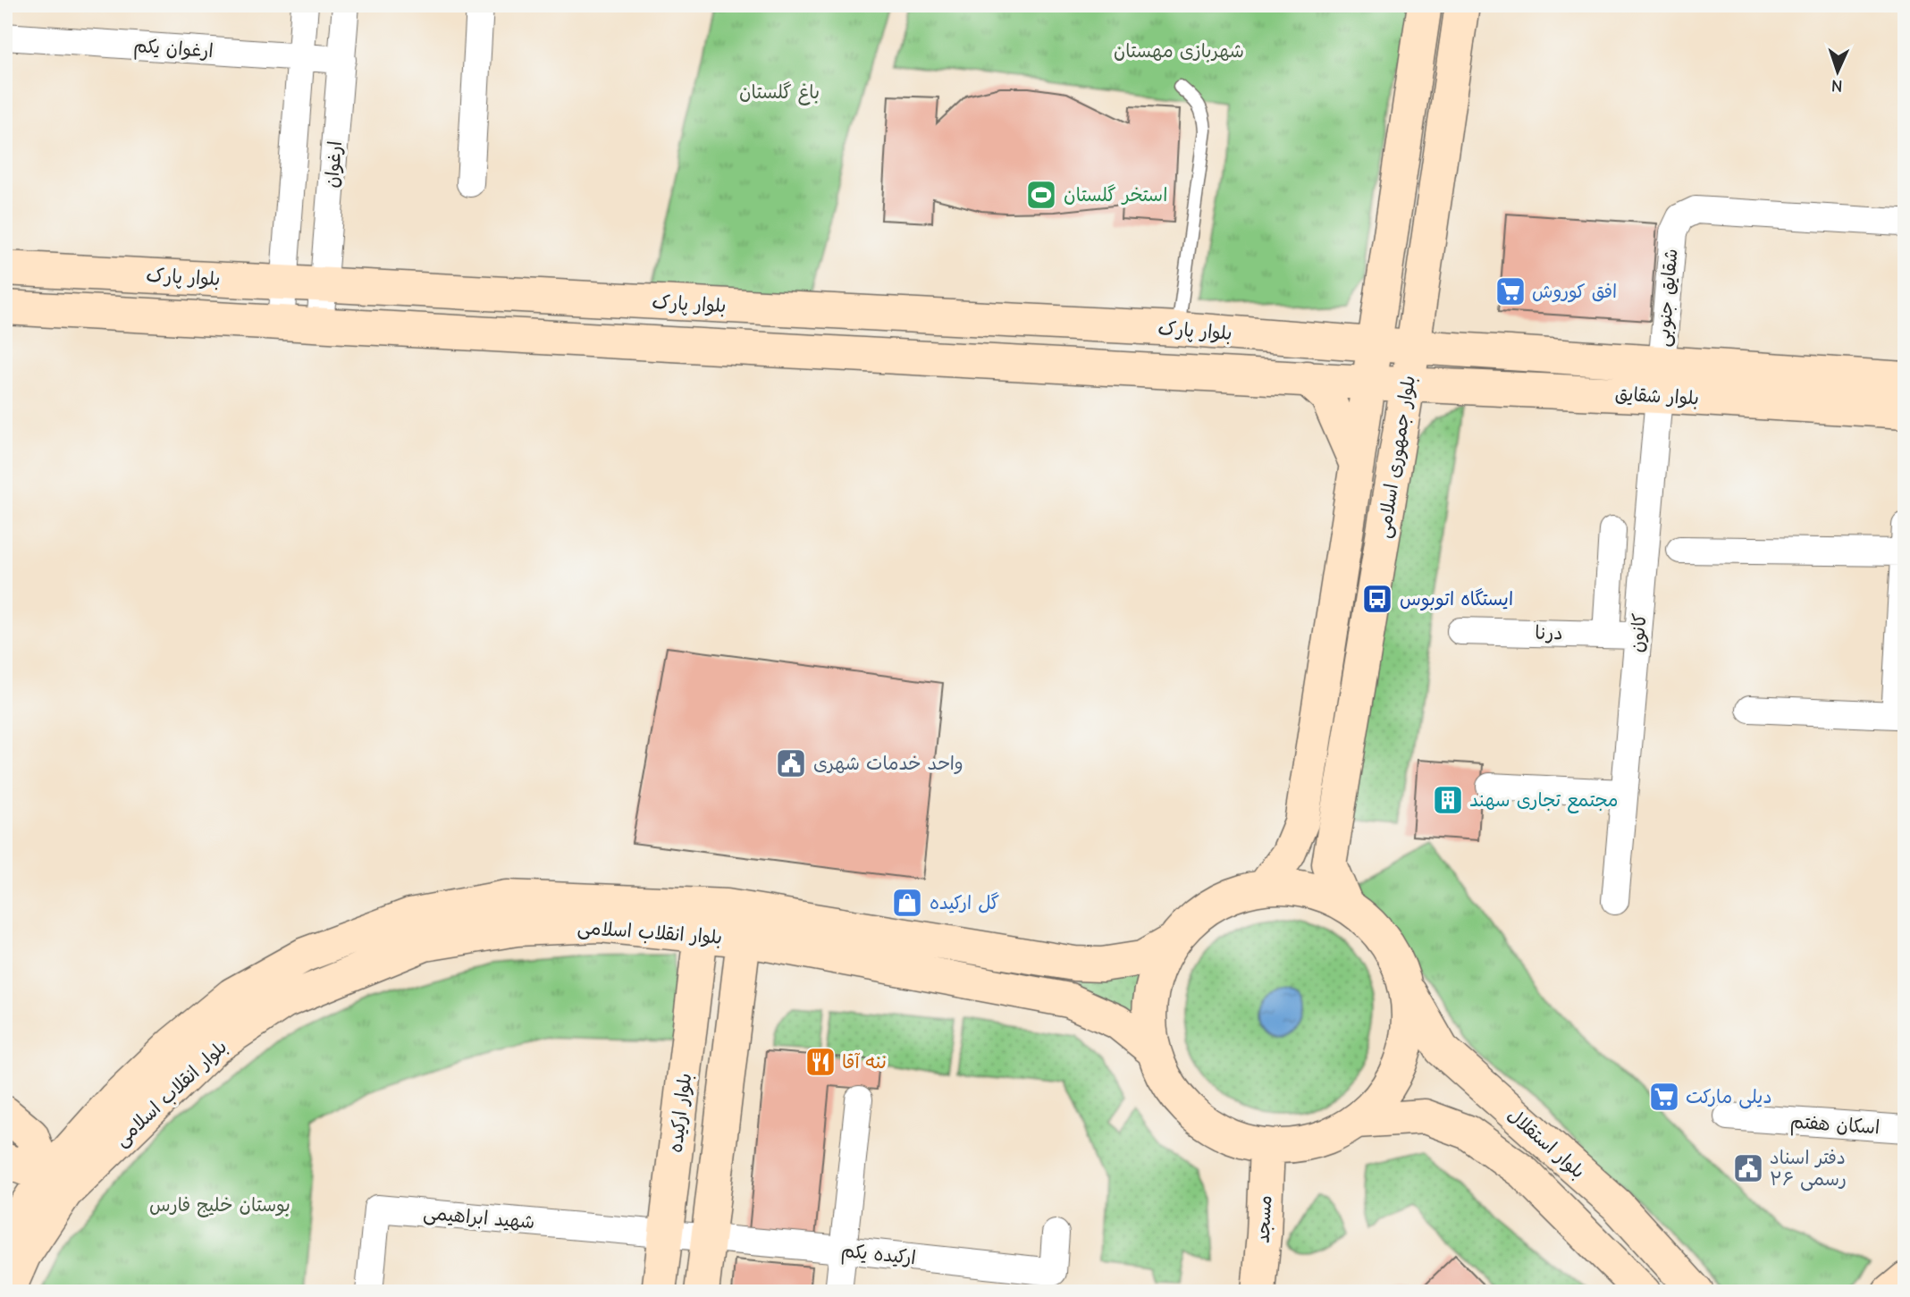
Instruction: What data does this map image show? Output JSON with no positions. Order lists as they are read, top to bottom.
{
  "streets": {
    "street": [
      "ارغوان یکم",
      "ارغوان",
      "بلوار پارک",
      "شقایق جنوبی",
      "بلوار شقایق",
      "بلوار جمهوری اسلامی",
      "درنا",
      "کانون",
      "بلوار انقلاب اسلامی",
      "بلوار ارکیده",
      "اسکان هفتم",
      "بلوار استقلال",
      "شهید ابراهیمی",
      "مسجد",
      "ارکیده یکم"
    ]
  },
  "crossings": [
    ["ارغوان یکم", "ارغوان"],
    ["ارغوان", "بلوار پارک"],
    ["بلوار پارک", "بلوار شقایق"],
    ["بلوار پارک", "بلوار جمهوری اسلامی"],
    ["شقایق جنوبی", "بلوار شقایق"],
    ["شقایق جنوبی", "کانون"],
    ["بلوار شقایق", "بلوار جمهوری اسلامی"],
    ["بلوار شقایق", "کانون"],
    ["درنا", "کانون"],
    ["بلوار انقلاب اسلامی", "بلوار ارکیده"],
    ["بلوار ارکیده", "شهید ابراهیمی"],
    ["بلوار ارکیده", "ارکیده یکم"],
    ["شهید ابراهیمی", "ارکیده یکم"]
  ],
  "parks": ["شهربازی مهستان", "باغ گلستان", "بوستان خلیج فارس"],
  "places": {
    "sports": ["استخر گلستان"],
    "supermarket": ["افق کوروش", "دیلی مارکت"],
    "bus stop": ["ایستگاه اتوبوس"],
    "public building": ["واحد خدمات شهری", "دفتر اسناد رسمی ۲۶"],
    "building": ["مجتمع تجاری سهند"],
    "shop": ["گل ارکیده"],
    "restaurant": ["ننه آقا"]
  },
  "north": "bottom"
}
